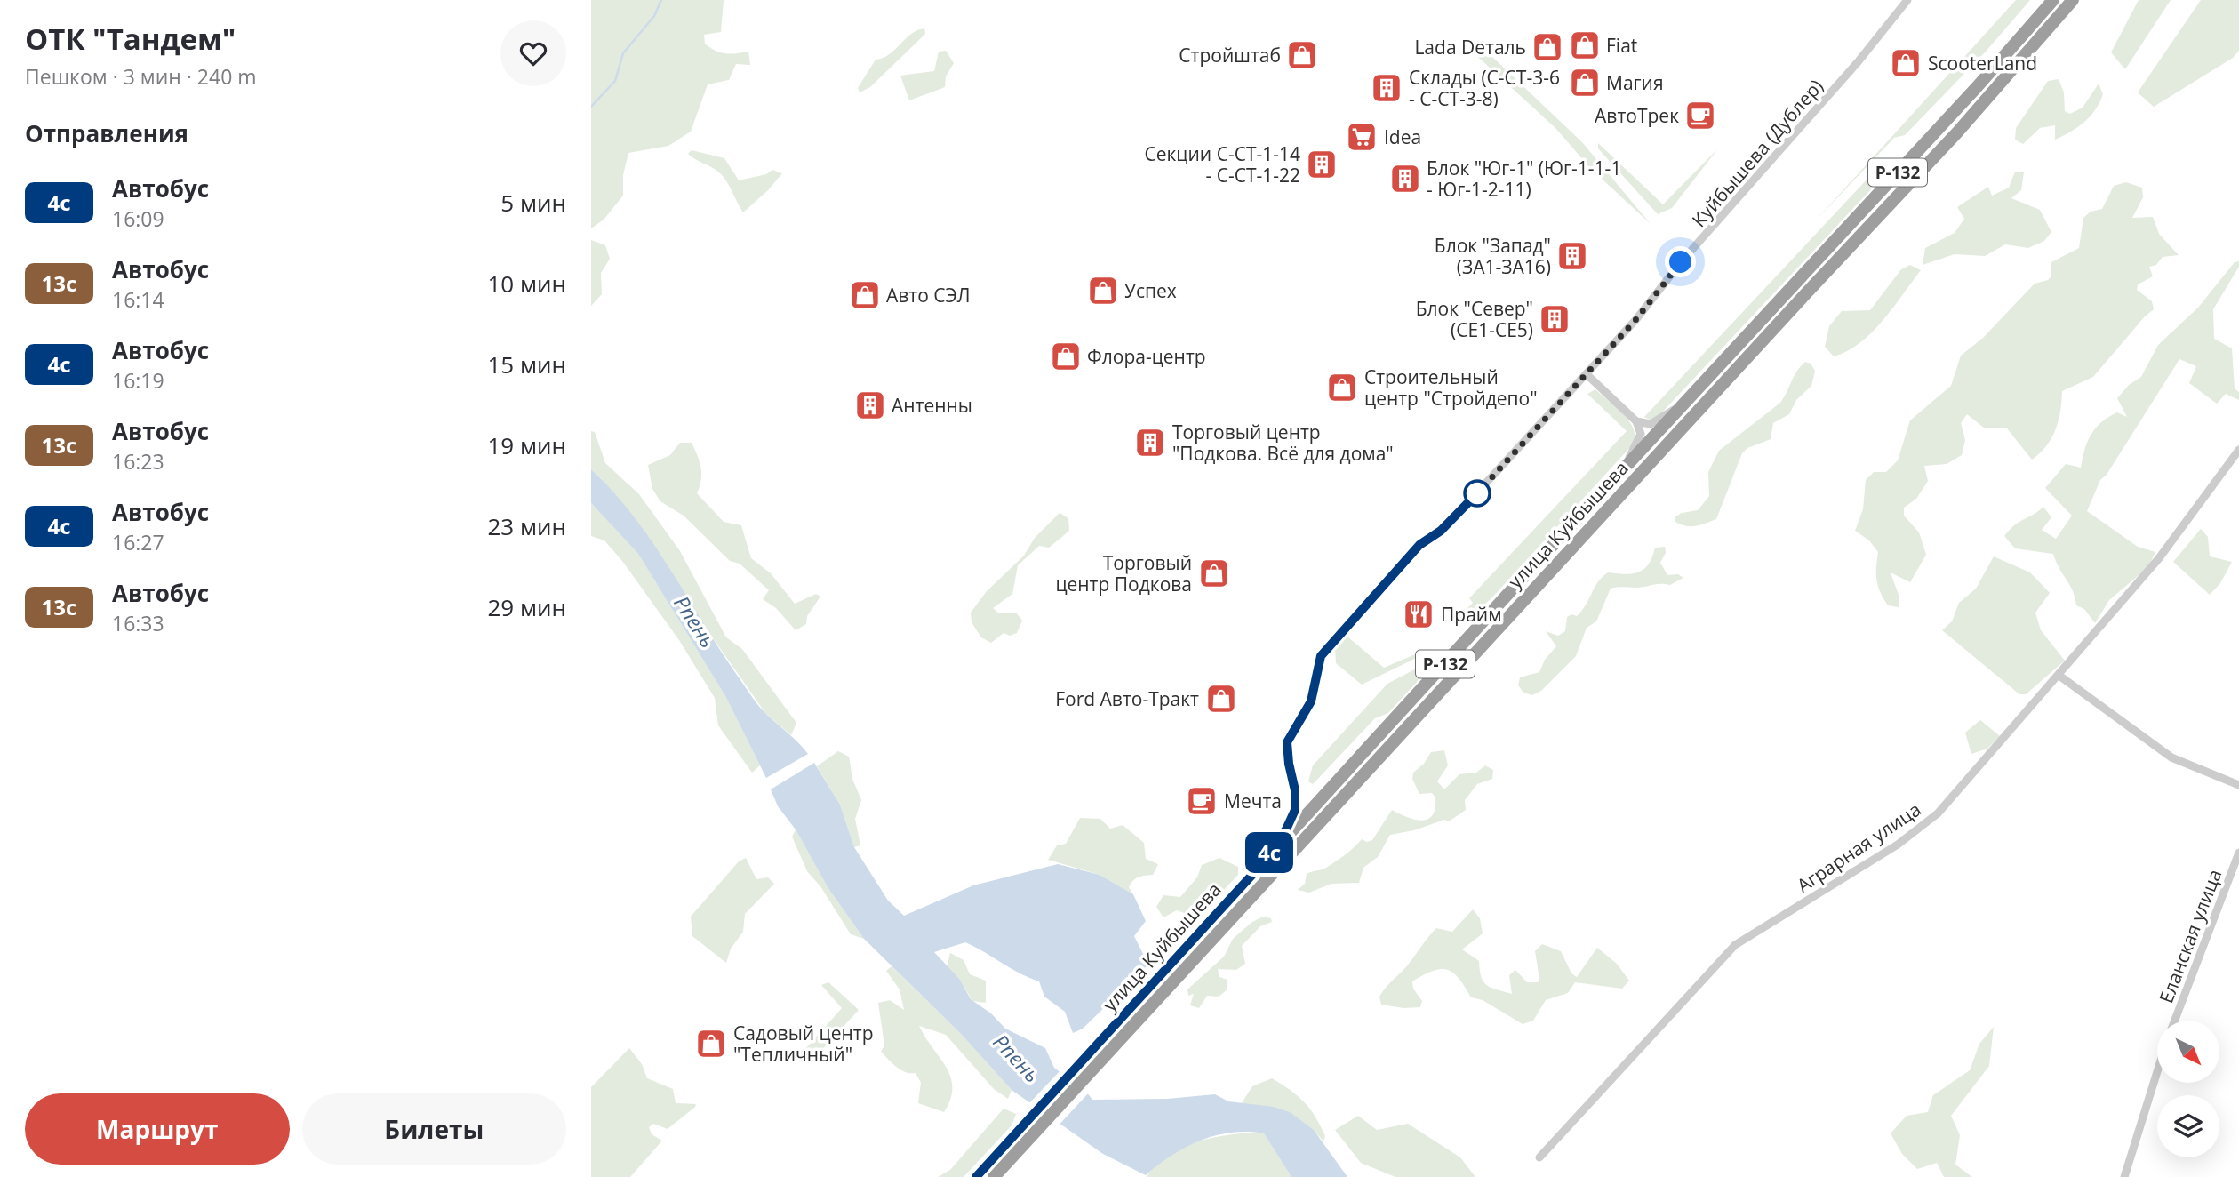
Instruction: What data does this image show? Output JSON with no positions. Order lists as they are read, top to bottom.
{
  "streets": {
    "highway": ["Р-132", "улица Куйбышева"],
    "street": ["Куйбышева (Дублер)", "Аграрная улица", "Еланская улица"]
  },
  "crossings": [
    ["Куйбышева (Дублер)", "улица Куйбышева"],
    ["Р-132", "улица Куйбышева"]
  ],
  "water": ["Рпень"],
  "places": {
    "shop": [
      "Fiat",
      "Lada Dеталь",
      "Стройштаб",
      "ScooterLand",
      "Магия",
      "Успех",
      "Авто СЭЛ",
      "Флора-центр",
      "Строительный центр \"Стройдепо\"",
      "Торговый центр Подкова",
      "Ford Авто-Тракт",
      "Садовый центр \"Тепличный\""
    ],
    "building": [
      "Склады (С-СТ-3-6 - С-СТ-3-8)",
      "Секции С-СТ-1-14 - С-СТ-1-22",
      "Блок \"Юг-1\" (Юг-1-1-1 - Юг-1-2-11)",
      "Блок \"Запад\" (ЗА1-ЗА16)",
      "Блок \"Север\" (СЕ1-СЕ5)",
      "Антенны",
      "Торговый центр \"Подкова. Всё для дома\""
    ],
    "cafe": ["АвтоТрек", "Мечта"],
    "supermarket": ["Idea"],
    "restaurant": ["Прайм"]
  },
  "lines": ["bus line 4с"],
  "north": "bottom right",
  "page": {
    "heading": [
      ["ОТК \"Тандем\"", "Пешком · 3 мин · 240 m"],
      "Отправления"
    ],
    "on_map": "4с",
    "list": [
      {
        "mark": "4с",
        "name": "Автобус",
        "note": "16:09",
        "value": "5 мин"
      },
      {
        "mark": "13с",
        "name": "Автобус",
        "note": "16:14",
        "value": "10 мин"
      },
      {
        "mark": "4с",
        "name": "Автобус",
        "note": "16:19",
        "value": "15 мин"
      },
      {
        "mark": "13с",
        "name": "Автобус",
        "note": "16:23",
        "value": "19 мин"
      },
      {
        "mark": "4с",
        "name": "Автобус",
        "note": "16:27",
        "value": "23 мин"
      },
      {
        "mark": "13с",
        "name": "Автобус",
        "note": "16:33",
        "value": "29 мин"
      }
    ],
    "buttons": ["Маршрут", "Билеты"]
  }
}
